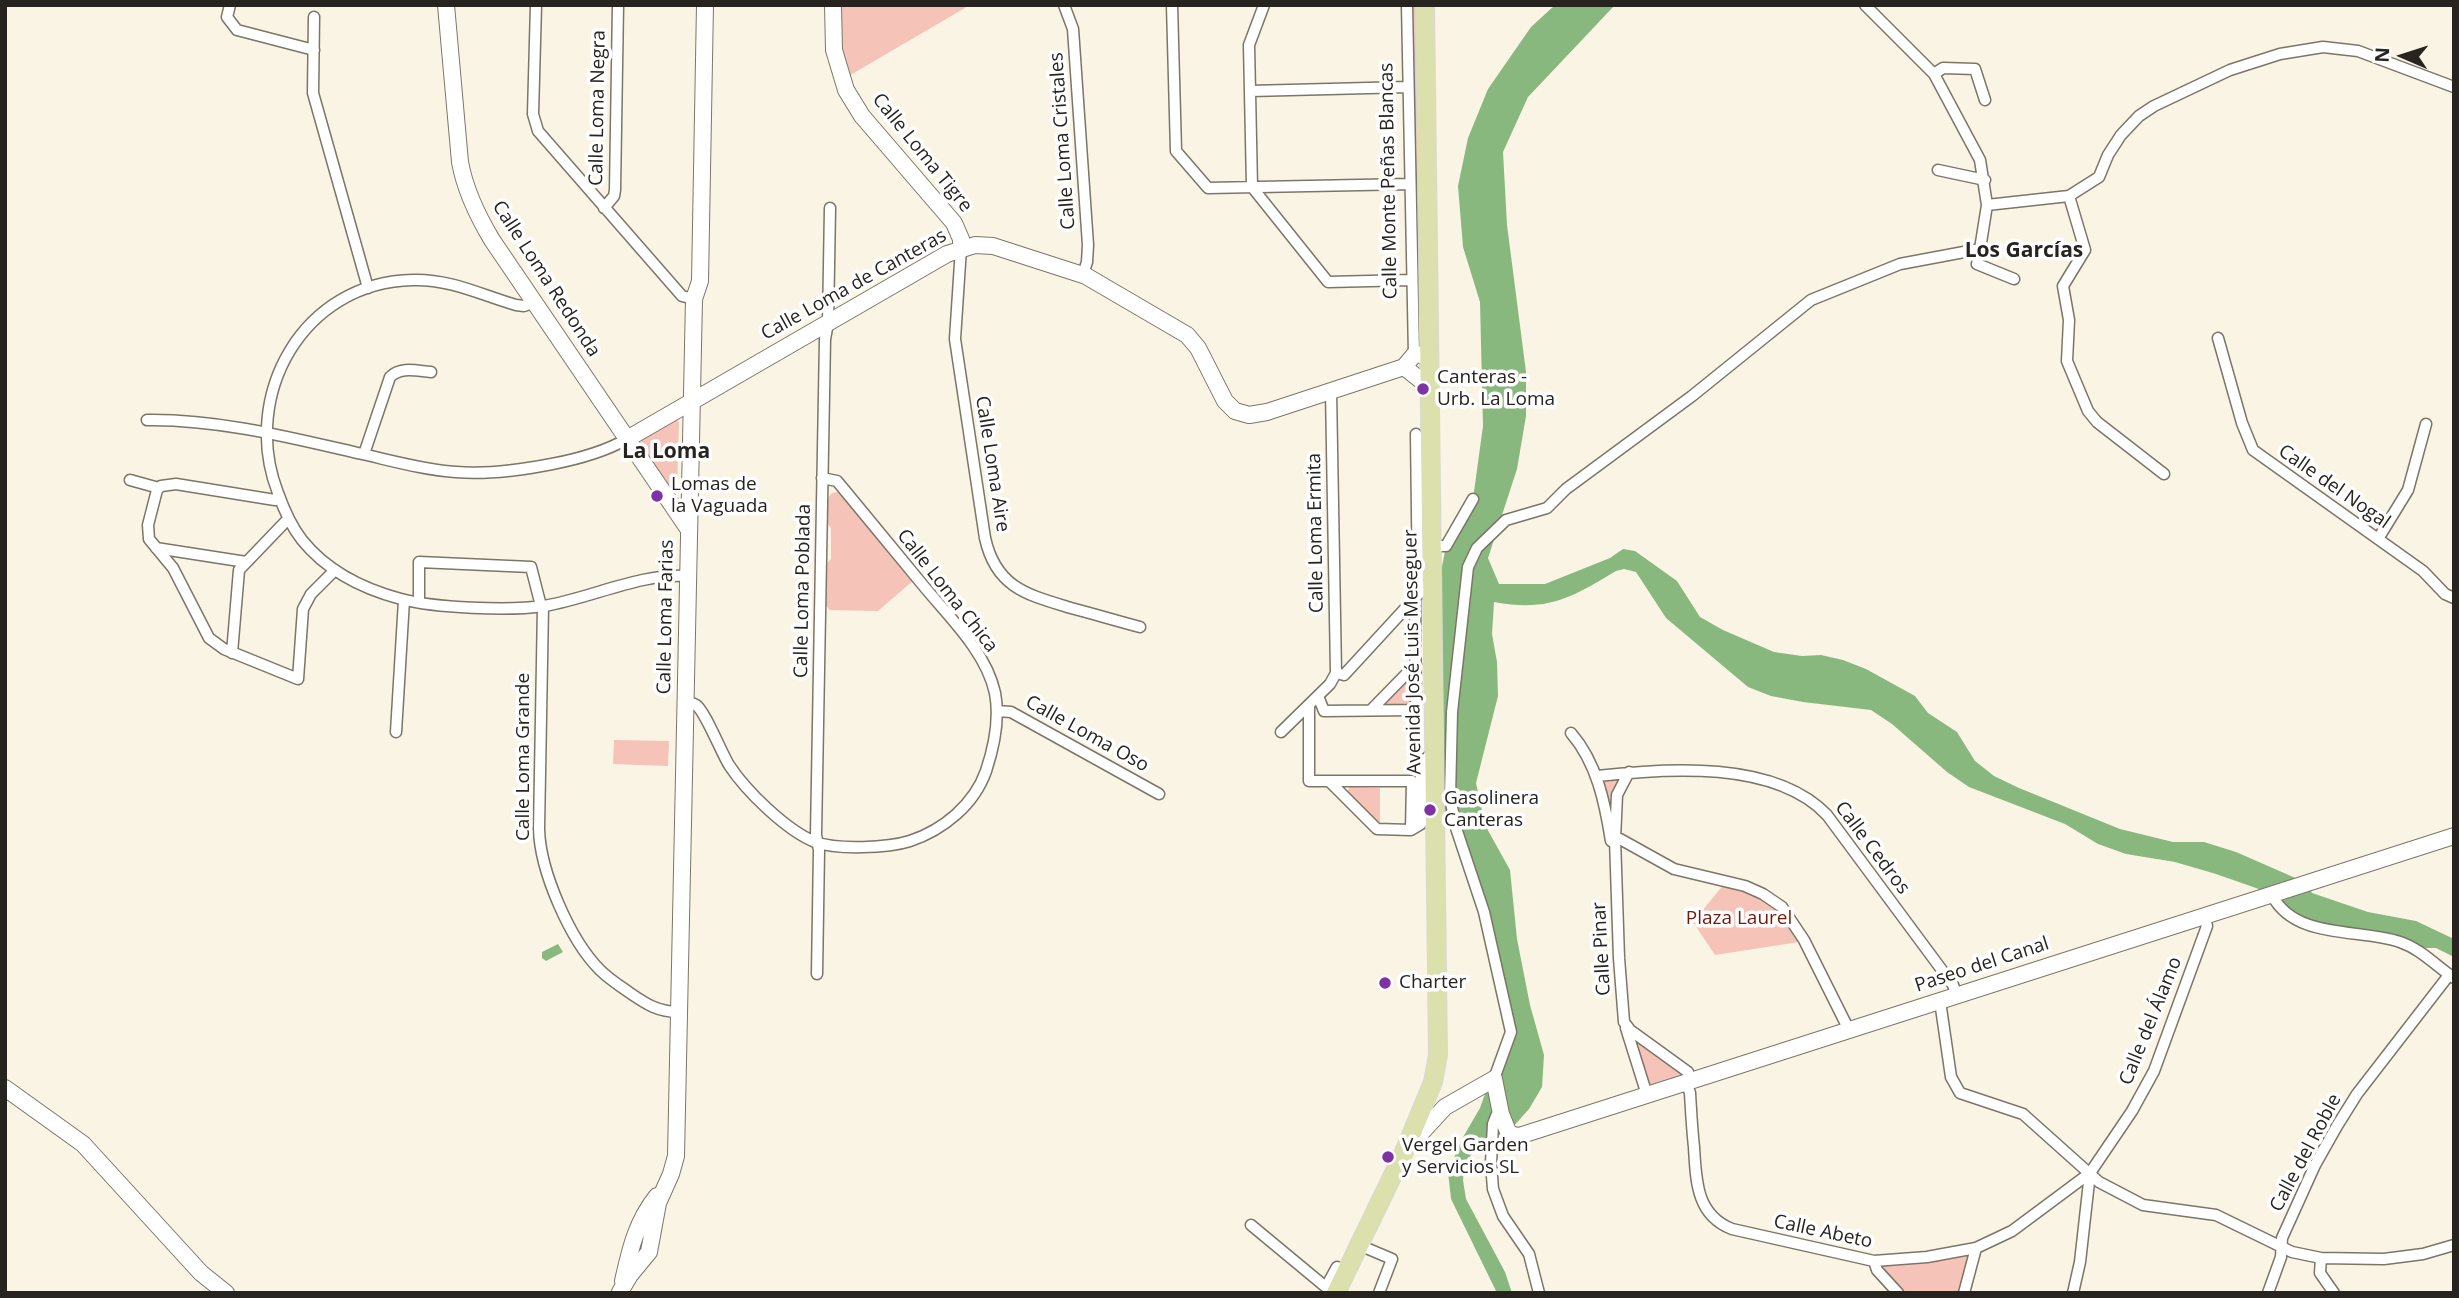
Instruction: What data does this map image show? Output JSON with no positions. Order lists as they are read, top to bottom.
{
  "streets": {
    "main road": ["Calle Monte Peñas Blancas", "Avenida José Luis Meseguer"],
    "street": [
      "Calle Loma Negra",
      "Calle Loma Cristales",
      "Calle Loma Tigre",
      "Calle Loma Redonda",
      "Calle Loma de Canteras",
      "Calle Loma Aire",
      "Calle del Nogal",
      "Calle Loma Ermita",
      "Calle Loma Poblada",
      "Calle Loma Chica",
      "Calle Loma Farias",
      "Calle Loma Oso",
      "Calle Loma Grande",
      "Calle Cedros",
      "Calle Pinar",
      "Paseo del Canal",
      "Calle del Álamo",
      "Calle del Roble",
      "Calle Abeto"
    ]
  },
  "crossings": [
    ["Calle Loma Negra", "Calle Loma Farias"],
    ["Calle Loma Cristales", "Calle Loma de Canteras"],
    ["Calle Loma Tigre", "Calle Loma de Canteras"],
    ["Calle Loma Tigre", "Calle Loma Aire"],
    ["Calle Monte Peñas Blancas", "Calle Loma de Canteras"],
    ["Calle Monte Peñas Blancas", "Avenida José Luis Meseguer"],
    ["Calle Loma Redonda", "Calle Loma de Canteras"],
    ["Calle Loma Redonda", "Calle Loma Farias"],
    ["Calle Loma de Canteras", "Calle Loma Aire"],
    ["Calle Loma de Canteras", "Calle Loma Ermita"],
    ["Calle Loma de Canteras", "Calle Loma Poblada"],
    ["Calle Loma de Canteras", "Calle Loma Farias"],
    ["Calle Loma de Canteras", "Avenida José Luis Meseguer"],
    ["Calle Loma Poblada", "Calle Loma Chica"],
    ["Calle Loma Chica", "Calle Loma Farias"],
    ["Calle Loma Chica", "Calle Loma Oso"],
    ["Calle Loma Farias", "Calle Loma Grande"],
    ["Calle Cedros", "Calle Pinar"],
    ["Calle Cedros", "Paseo del Canal"],
    ["Calle Pinar", "Paseo del Canal"],
    ["Calle Pinar", "Calle Abeto"],
    ["Paseo del Canal", "Calle del Álamo"],
    ["Paseo del Canal", "Calle Abeto"],
    ["Calle del Álamo", "Calle Abeto"]
  ],
  "districts": ["Los Garcías", "La Loma"],
  "parks": ["Plaza Laurel"],
  "places": [
    "Canteras - Urb. La Loma",
    "Lomas de la Vaguada",
    "Gasolinera Canteras",
    "Charter",
    "Vergel Garden y Servicios SL"
  ],
  "north": "left"
}
